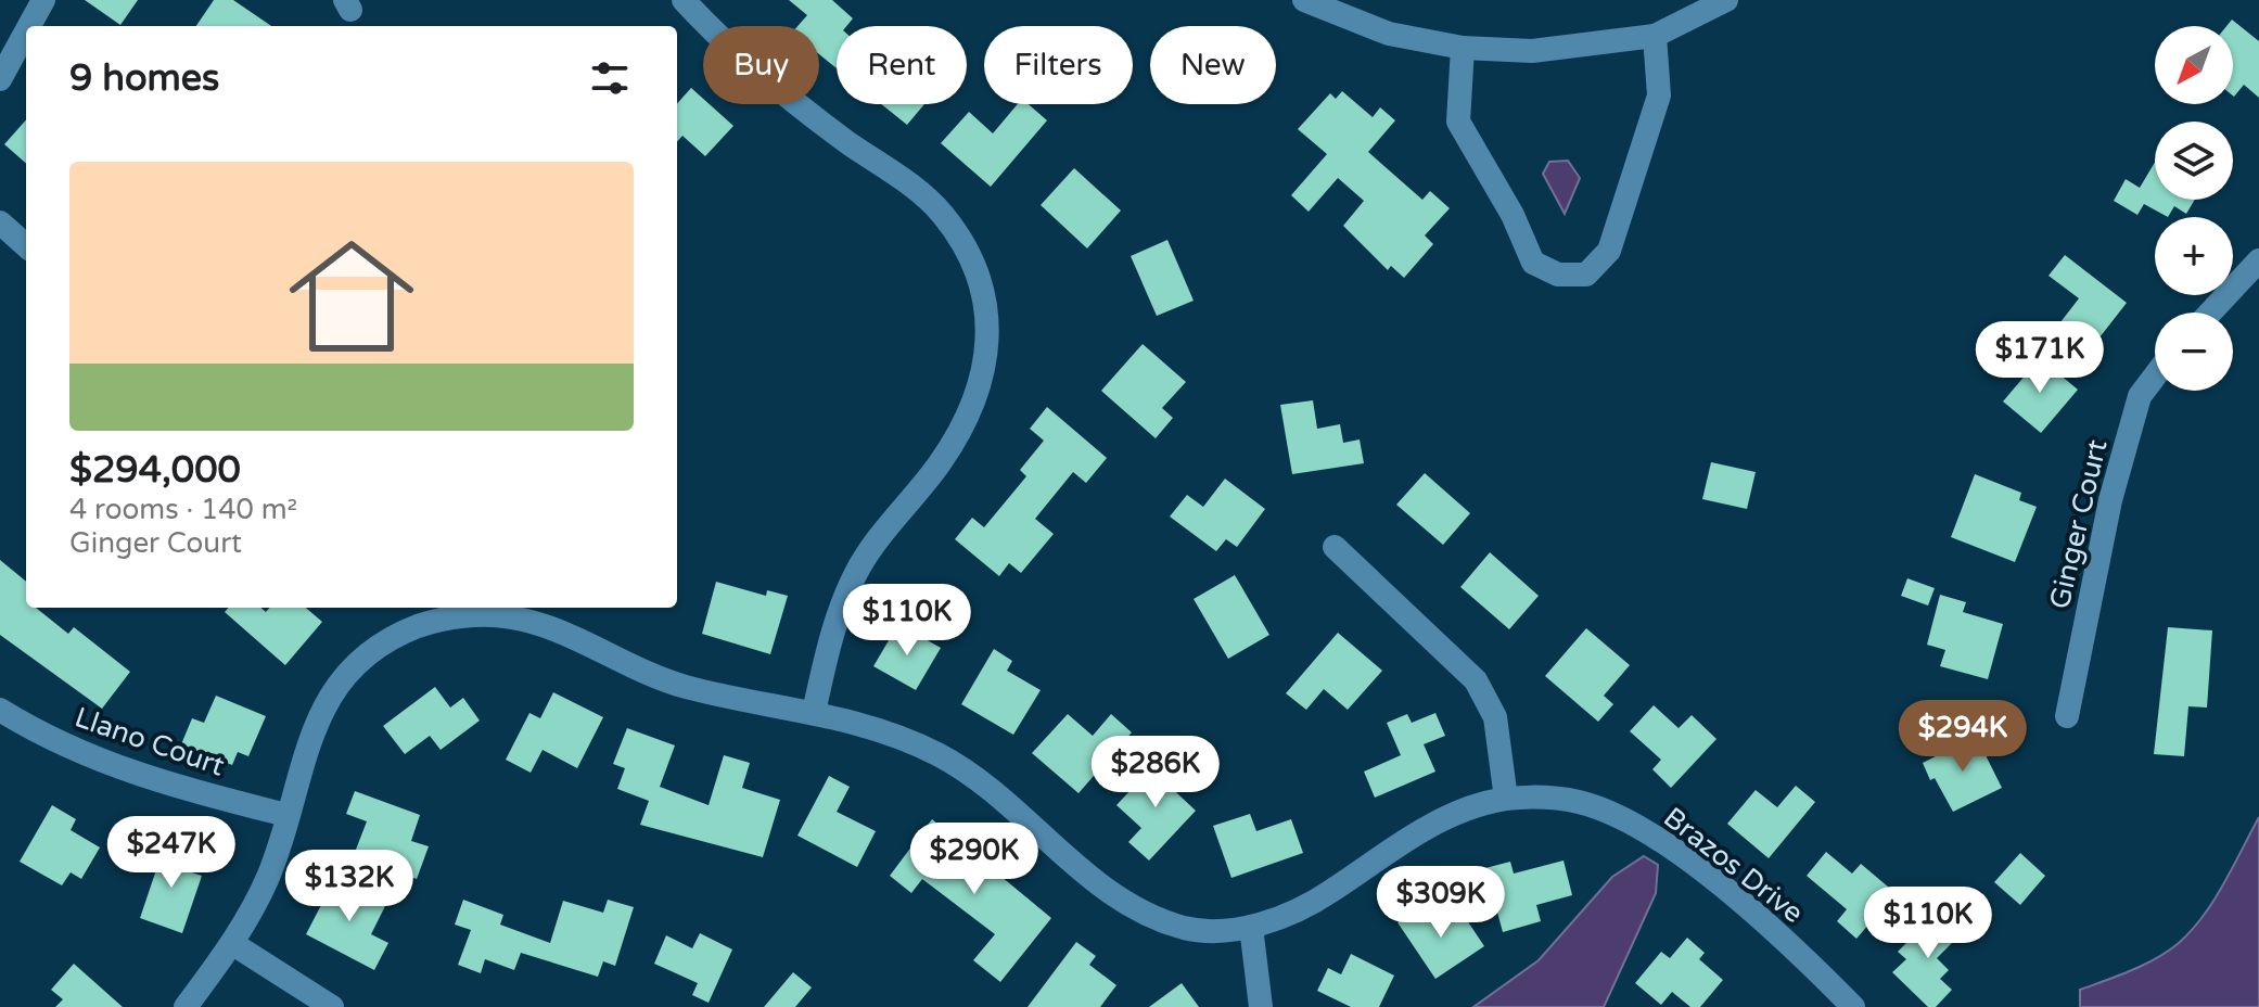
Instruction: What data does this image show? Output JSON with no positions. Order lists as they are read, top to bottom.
{
  "streets": {
    "street": ["Ginger Court", "Llano Court", "Brazos Drive"]
  },
  "crossings": [
    ["Llano Court", "Brazos Drive"]
  ],
  "north": "bottom left",
  "page": {
    "map_buttons": ["+", "−"],
    "chip": [
      "Buy",
      "Rent",
      "Filters",
      "New"
    ],
    "heading": "9 homes",
    "list": [
      {
        "name": "$294,000",
        "note": "4 rooms · 140 m² · Ginger Court"
      }
    ],
    "price": [
      "$171K",
      "$110K",
      "$294K",
      "$286K",
      "$247K",
      "$290K",
      "$132K",
      "$309K",
      "$110K"
    ]
  }
}
